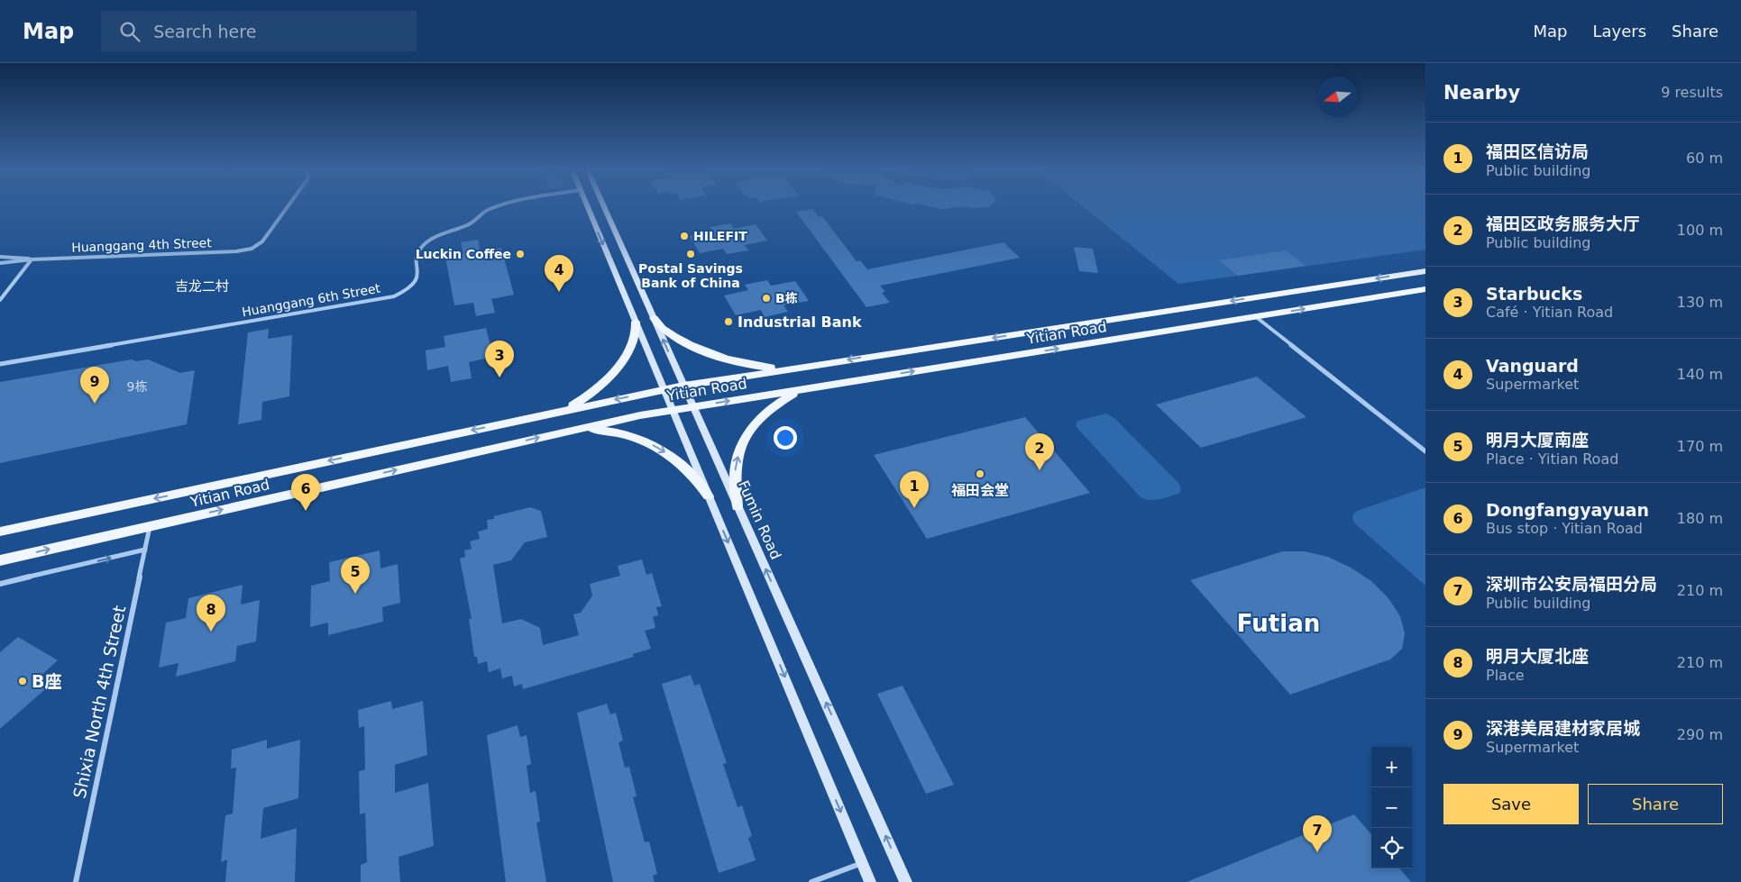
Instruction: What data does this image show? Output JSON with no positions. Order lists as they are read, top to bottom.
{
  "streets": {
    "main road": ["Yitian Road", "Fumin Road"],
    "street": ["Huanggang 4th Street", "Huanggang 6th Street", "Shixia North 4th Street"]
  },
  "crossings": [
    ["Yitian Road", "Fumin Road"],
    ["Yitian Road", "Shixia North 4th Street"]
  ],
  "districts": ["吉龙二村", "Futian"],
  "places": [
    "HILEFIT",
    "Luckin Coffee",
    "Postal Savings Bank of China",
    "B栋",
    "Industrial Bank",
    "福田会堂",
    "B座"
  ],
  "house_numbers": ["9栋"],
  "north": "left",
  "page": {
    "header": "Map",
    "search": "Search here",
    "nav": ["Map", "Layers", "Share"],
    "heading": ["Nearby", "9 results"],
    "list": [
      {
        "mark": "1",
        "name": "福田区信访局",
        "note": "Public building",
        "value": "60 m"
      },
      {
        "mark": "2",
        "name": "福田区政务服务大厅",
        "note": "Public building",
        "value": "100 m"
      },
      {
        "mark": "3",
        "name": "Starbucks",
        "note": "Café · Yitian Road",
        "value": "130 m"
      },
      {
        "mark": "4",
        "name": "Vanguard",
        "note": "Supermarket",
        "value": "140 m"
      },
      {
        "mark": "5",
        "name": "明月大厦南座",
        "note": "Place · Yitian Road",
        "value": "170 m"
      },
      {
        "mark": "6",
        "name": "Dongfangyayuan",
        "note": "Bus stop · Yitian Road",
        "value": "180 m"
      },
      {
        "mark": "7",
        "name": "深圳市公安局福田分局",
        "note": "Public building",
        "value": "210 m"
      },
      {
        "mark": "8",
        "name": "明月大厦北座",
        "note": "Place",
        "value": "210 m"
      },
      {
        "mark": "9",
        "name": "深港美居建材家居城",
        "note": "Supermarket",
        "value": "290 m"
      }
    ],
    "pins": [
      "4",
      "3",
      "9",
      "2",
      "1",
      "6",
      "5",
      "8",
      "7"
    ],
    "map_buttons": ["+", "−"],
    "buttons": ["Save", "Share"]
  }
}
